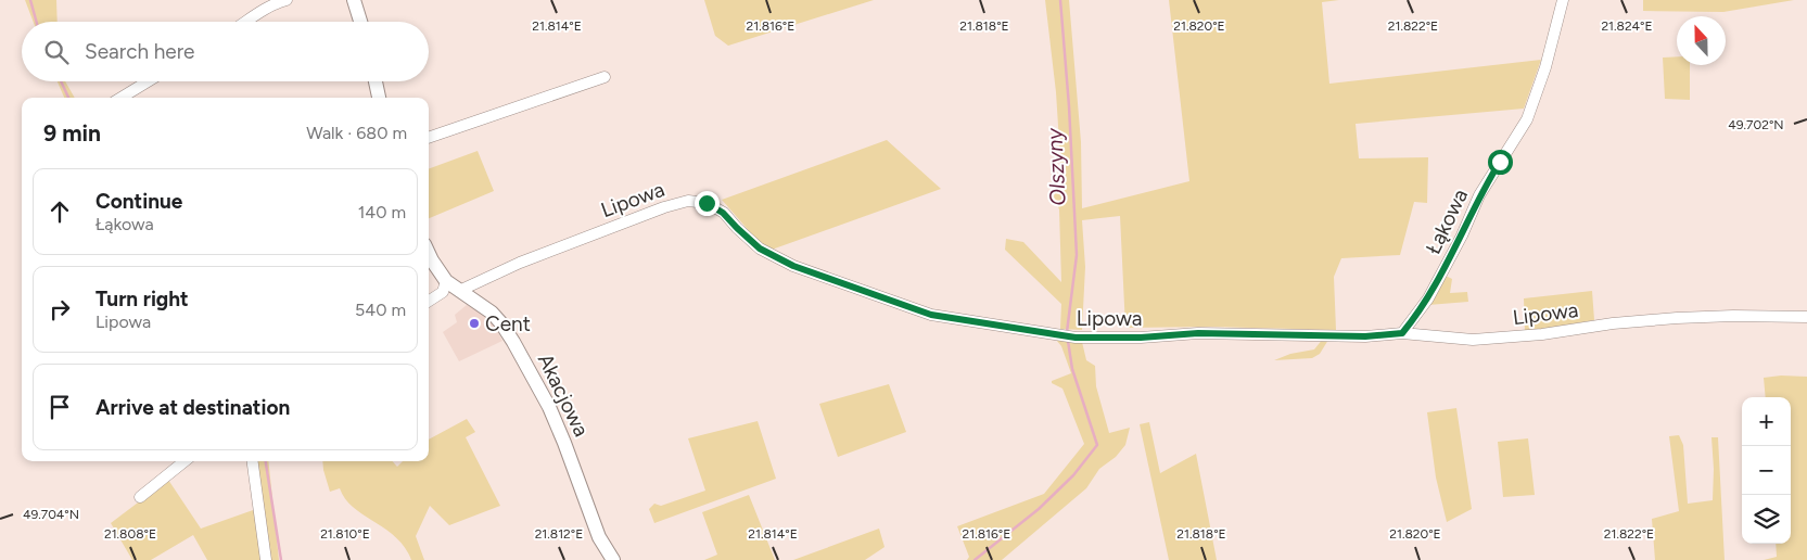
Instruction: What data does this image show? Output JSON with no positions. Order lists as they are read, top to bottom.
{
  "streets": {
    "street": ["Lipowa", "Łąkowa", "Akacjowa"]
  },
  "crossings": [
    ["Lipowa", "Łąkowa"],
    ["Lipowa", "Akacjowa"]
  ],
  "water": ["Olszyny"],
  "places": ["Cent"],
  "north": "top",
  "page": {
    "search": "Search here",
    "heading": ["9 min", "Walk · 680 m"],
    "list": [
      ["Continue", "Łąkowa", "140 m"],
      ["Turn right", "Lipowa", "540 m"],
      "Arrive at destination"
    ],
    "map_buttons": ["+", "−"]
  },
  "coordinates": [
    "21.814°E",
    "21.818°E",
    "21.820°E",
    "21.822°E",
    "21.816°E",
    "21.824°E",
    "49.702°N",
    "49.704°N",
    "21.808°E",
    "21.810°E",
    "21.812°E"
  ]
}
